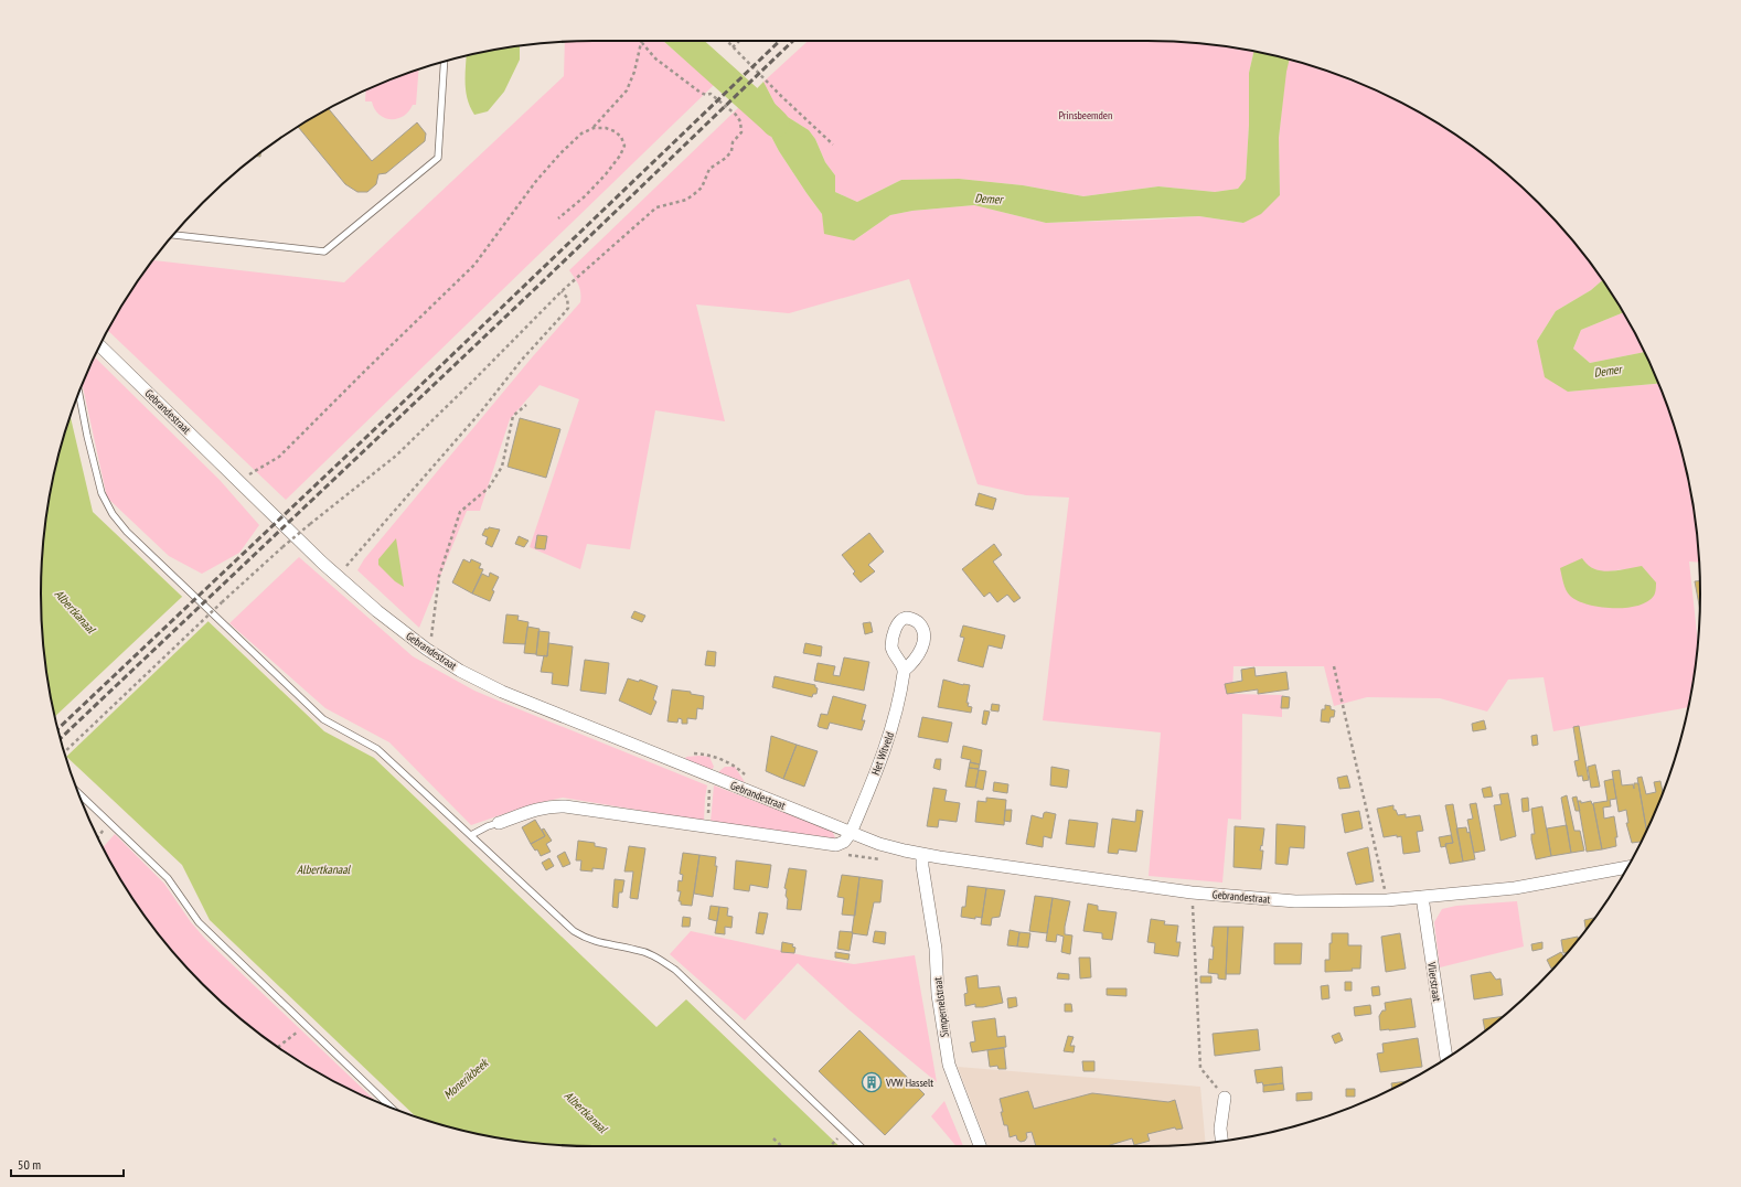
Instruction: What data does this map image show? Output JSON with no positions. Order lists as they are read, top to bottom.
{
  "streets": {
    "street": [
      "Gebrandestraat",
      "Het Witveld",
      "Vlierstraat",
      "Simpernelstraat"
    ]
  },
  "crossings": [
    ["Gebrandestraat", "Het Witveld"],
    ["Gebrandestraat", "Vlierstraat"],
    ["Gebrandestraat", "Simpernelstraat"]
  ],
  "water": ["Demer", "Albertkanaal", "Monerikbeek"],
  "parks": ["Prinsbeemden"],
  "places": {
    "building": ["VVW Hasselt"]
  },
  "scale_bar": "50 m"
}
